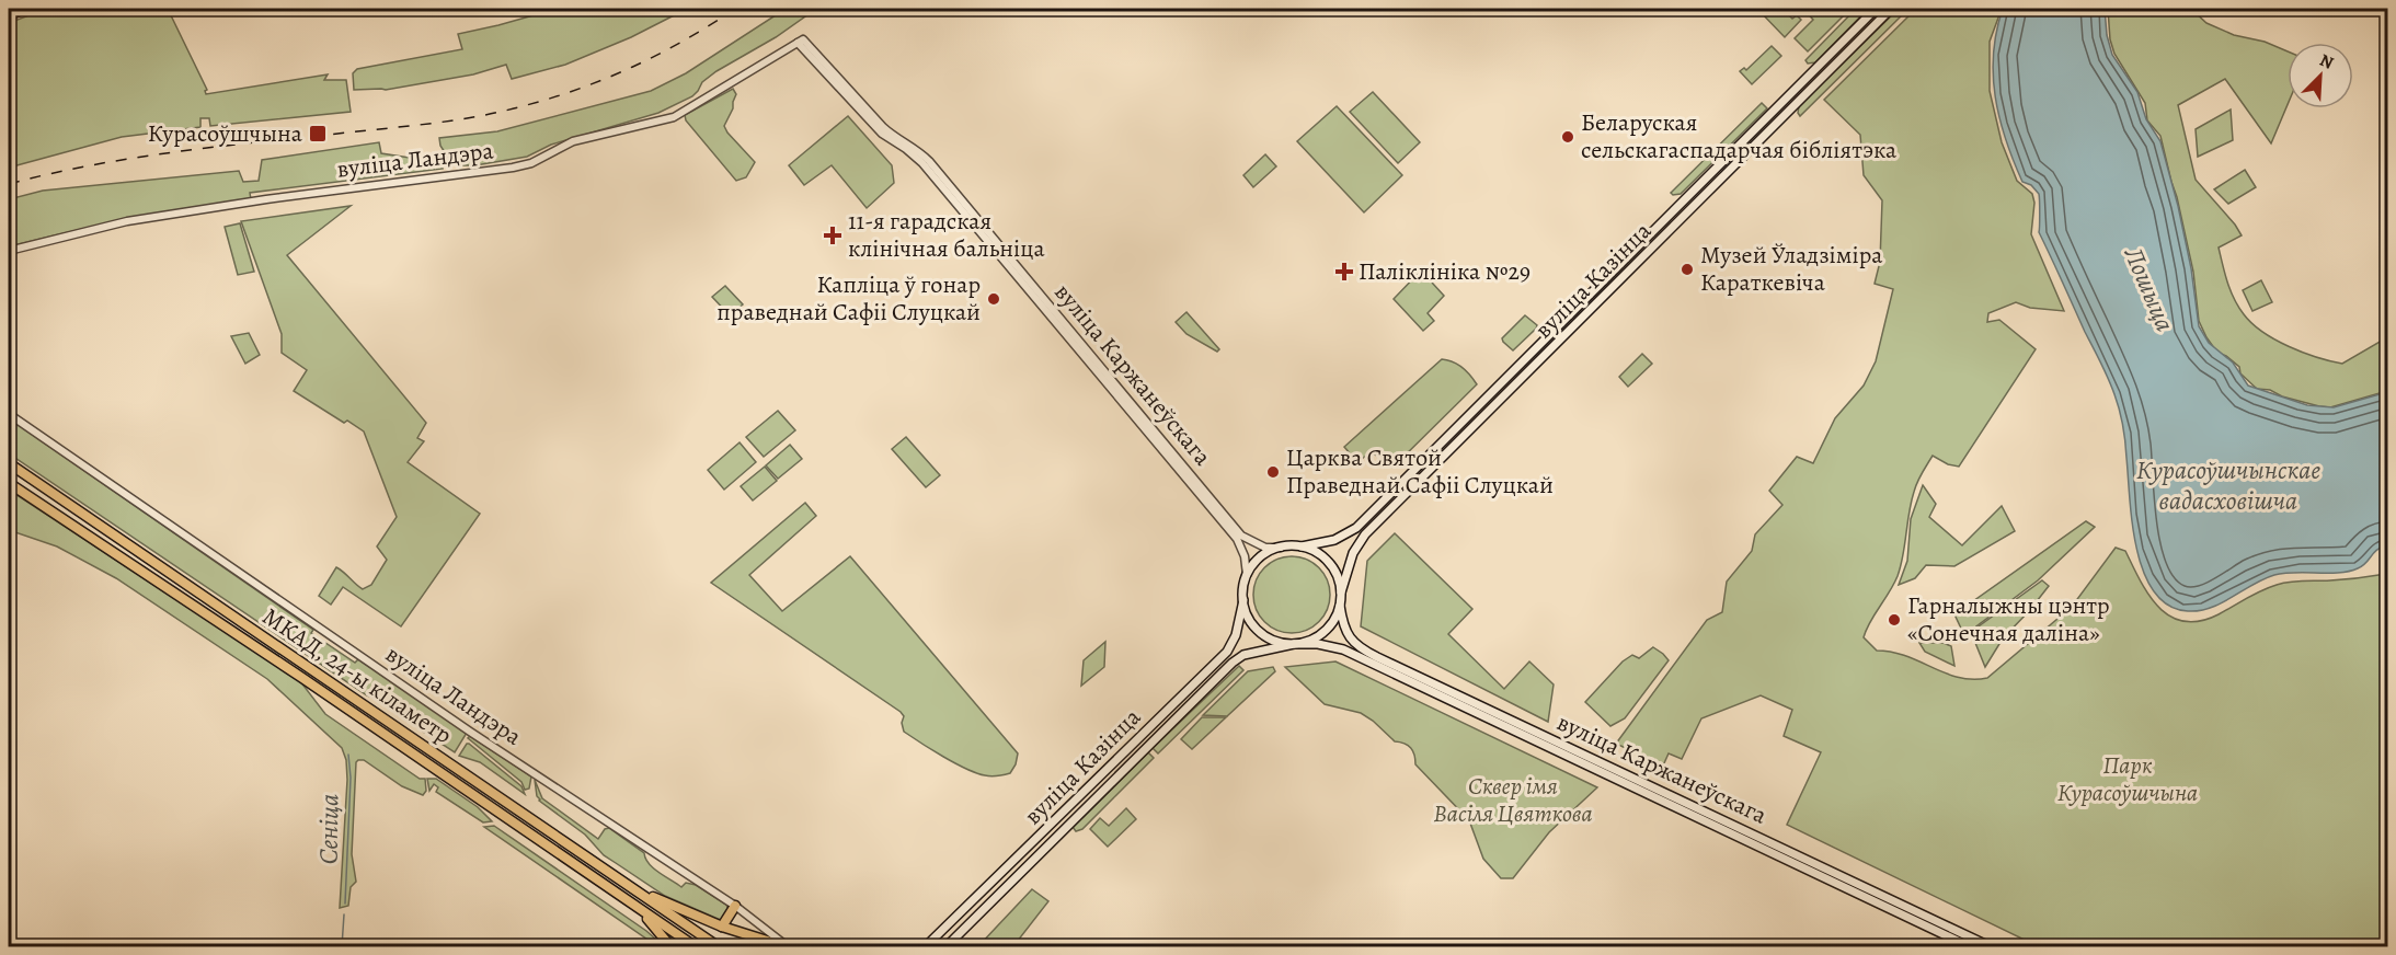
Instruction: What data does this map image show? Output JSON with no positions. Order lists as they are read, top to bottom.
{
  "streets": {
    "highway": ["МКАД, 24-ы кіламетр"],
    "main road": ["вуліца Казінца", "вуліца Каржанеўскага"],
    "street": ["вуліца Ландэра"]
  },
  "crossings": [
    ["вуліца Ландэра", "вуліца Каржанеўскага"],
    ["вуліца Казінца", "вуліца Каржанеўскага"]
  ],
  "water": ["Лошыца", "Курасоўшчынскае вадасховішча", "Сеніца"],
  "parks": ["Парк Курасоўшчына", "Сквер імя Васіля Цвяткова"],
  "places": {
    "transit": ["Курасоўшчына"],
    "other": [
      "Беларуская сельскагаспадарчая бібліятэка",
      "Музей Ўладзіміра Караткевіча",
      "Капліца ў гонар праведнай Сафіі Слуцкай",
      "Царква Святой Праведнай Сафіі Слуцкай",
      "Гарналыжны цэнтр «Сонечная даліна»"
    ],
    "health": ["11-я гарадская клінічная бальніца", "Паліклініка №29"]
  },
  "north": "top right"
}
